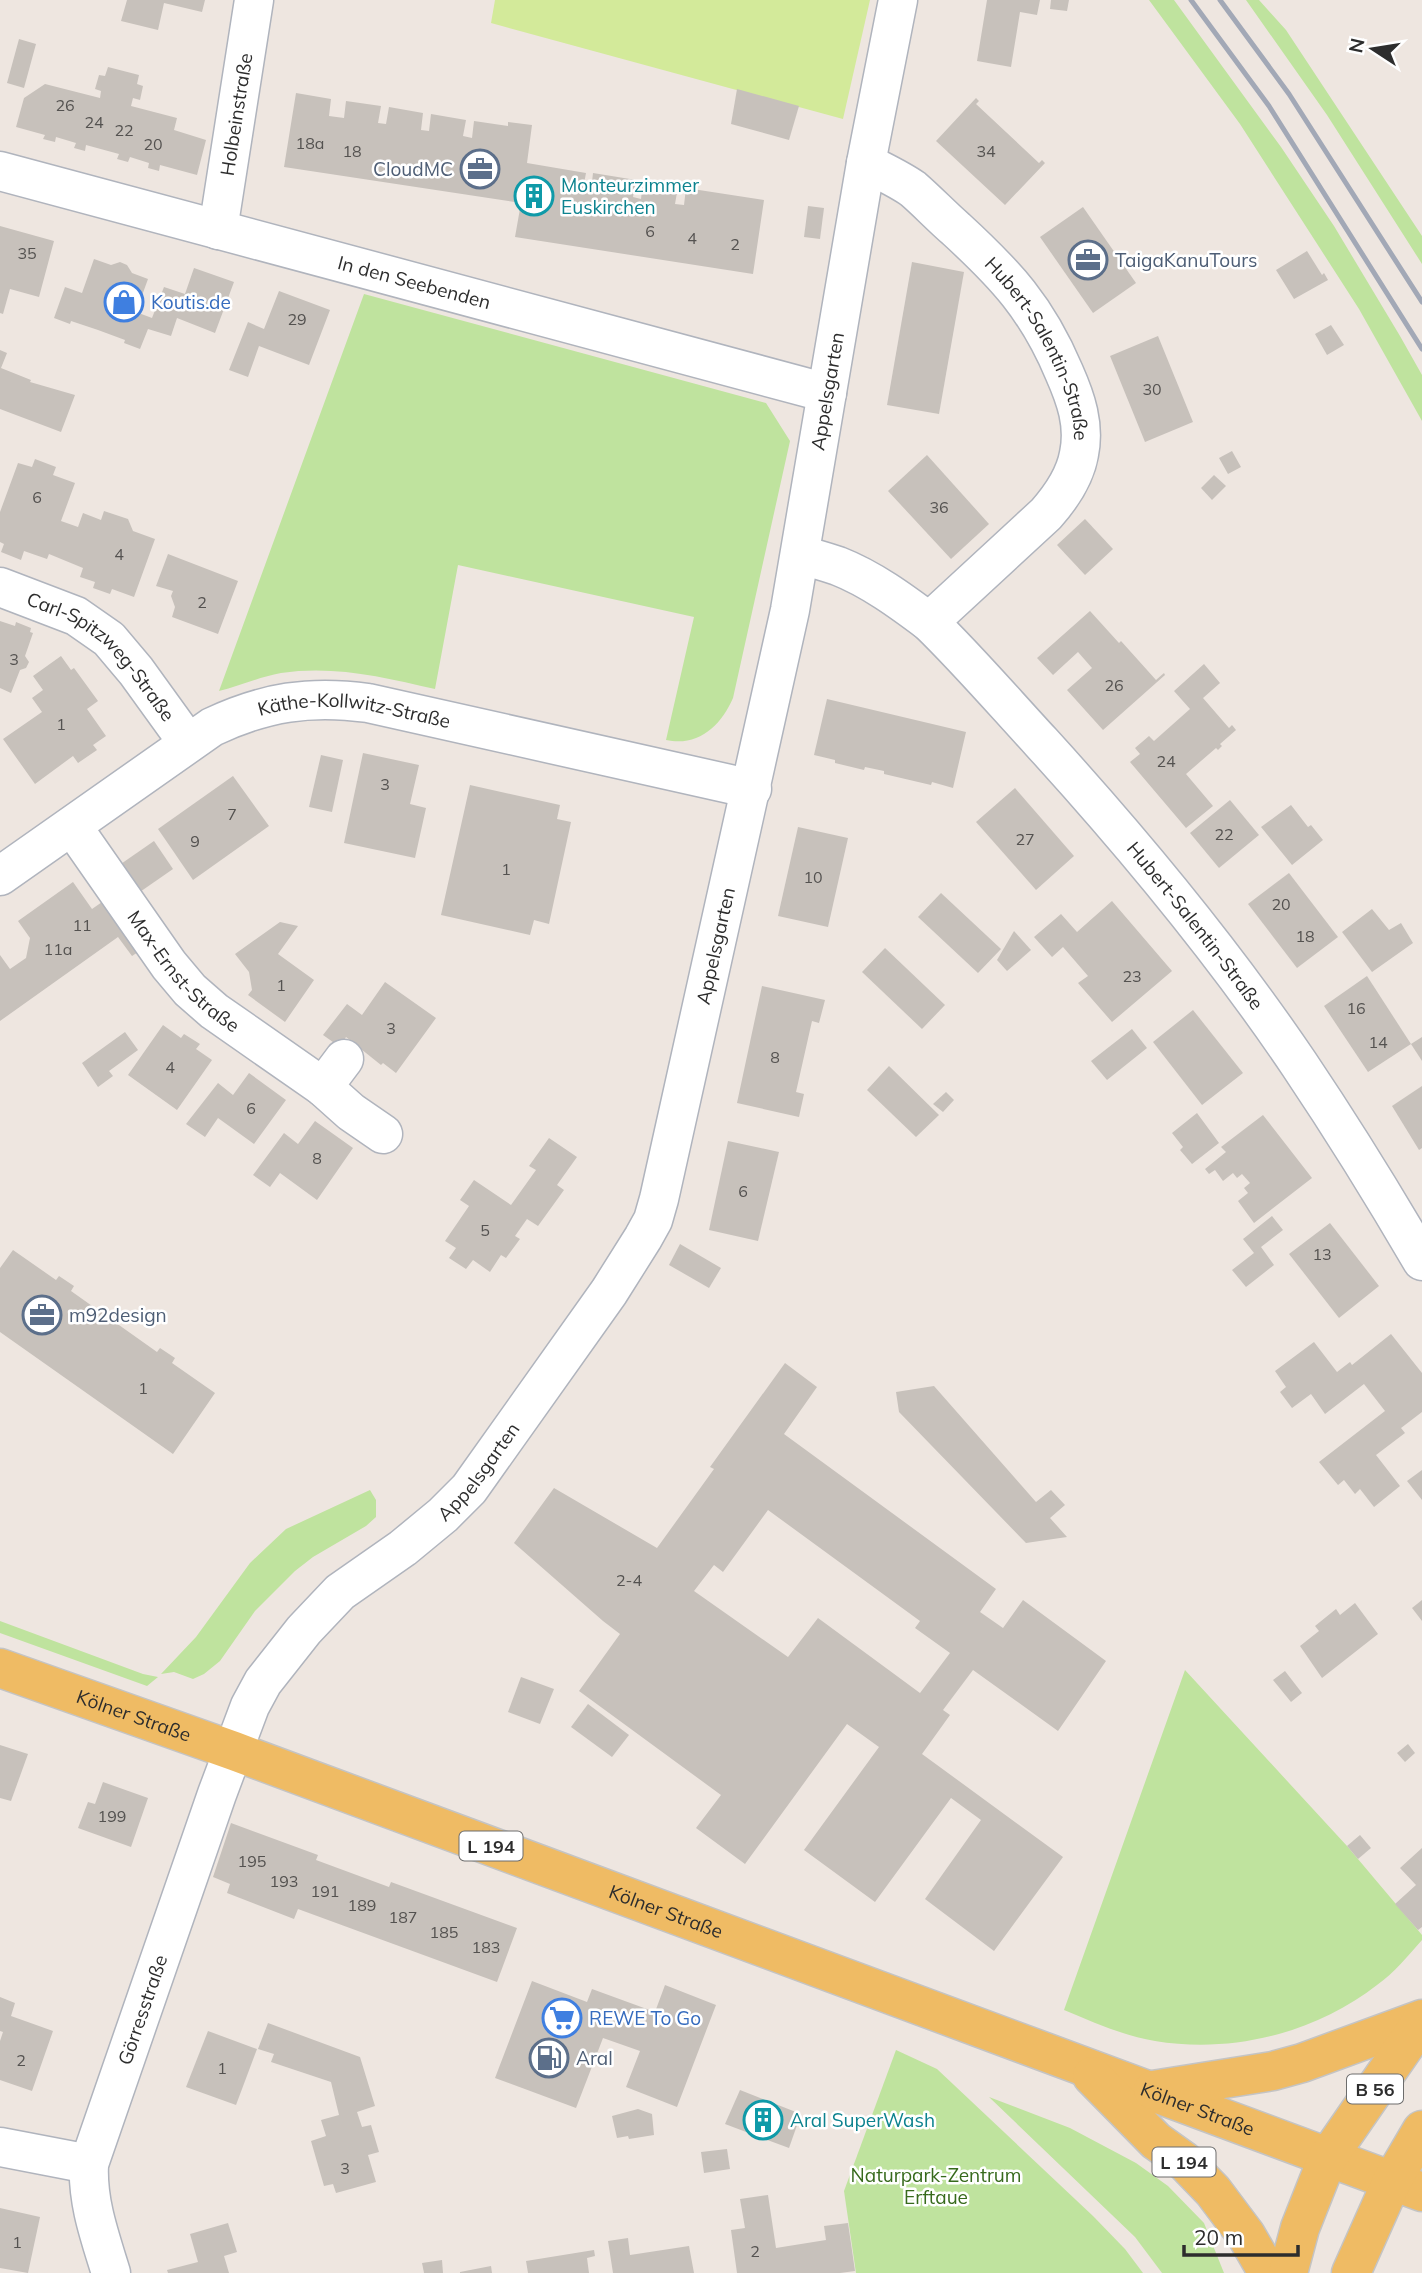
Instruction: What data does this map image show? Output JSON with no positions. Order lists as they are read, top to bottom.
{
  "streets": {
    "main road": ["Kölner Straße", "L 194", "B 56"],
    "street": [
      "Holbeinstraße",
      "In den Seebenden",
      "Hubert-Salentin-Straße",
      "Appelsgarten",
      "Carl-Spitzweg-Straße",
      "Käthe-Kollwitz-Straße",
      "Max-Ernst-Straße",
      "Görresstraße"
    ]
  },
  "crossings": [
    ["Holbeinstraße", "In den Seebenden"],
    ["In den Seebenden", "Appelsgarten"],
    ["Hubert-Salentin-Straße", "Appelsgarten"],
    ["Appelsgarten", "Käthe-Kollwitz-Straße"],
    ["Appelsgarten", "Kölner Straße"],
    ["Appelsgarten", "Görresstraße"],
    ["Carl-Spitzweg-Straße", "Käthe-Kollwitz-Straße"],
    ["Käthe-Kollwitz-Straße", "Max-Ernst-Straße"],
    ["Kölner Straße", "L 194"],
    ["Kölner Straße", "Görresstraße"],
    ["Kölner Straße", "B 56"]
  ],
  "parks": ["Naturpark-Zentrum Erftaue"],
  "places": {
    "office": ["CloudMC", "TaigaKanuTours", "m92design"],
    "building": ["Monteurzimmer Euskirchen", "Aral SuperWash"],
    "shop": ["Koutis.de"],
    "supermarket": ["REWE To Go"],
    "fuel station": ["Aral"]
  },
  "house_numbers": [
    "26",
    "24",
    "22",
    "18a",
    "20",
    "18",
    "34",
    "6",
    "4",
    "2",
    "35",
    "29",
    "30",
    "6",
    "36",
    "4",
    "2",
    "3",
    "26",
    "1",
    "24",
    "3",
    "7",
    "22",
    "27",
    "9",
    "1",
    "10",
    "20",
    "11",
    "18",
    "11a",
    "23",
    "1",
    "16",
    "3",
    "14",
    "8",
    "4",
    "6",
    "8",
    "6",
    "5",
    "13",
    "1",
    "2-4",
    "199",
    "195",
    "193",
    "191",
    "189",
    "187",
    "185",
    "183",
    "2",
    "1",
    "3",
    "1",
    "2"
  ],
  "scale_bar": "20 m",
  "north": "left"
}
